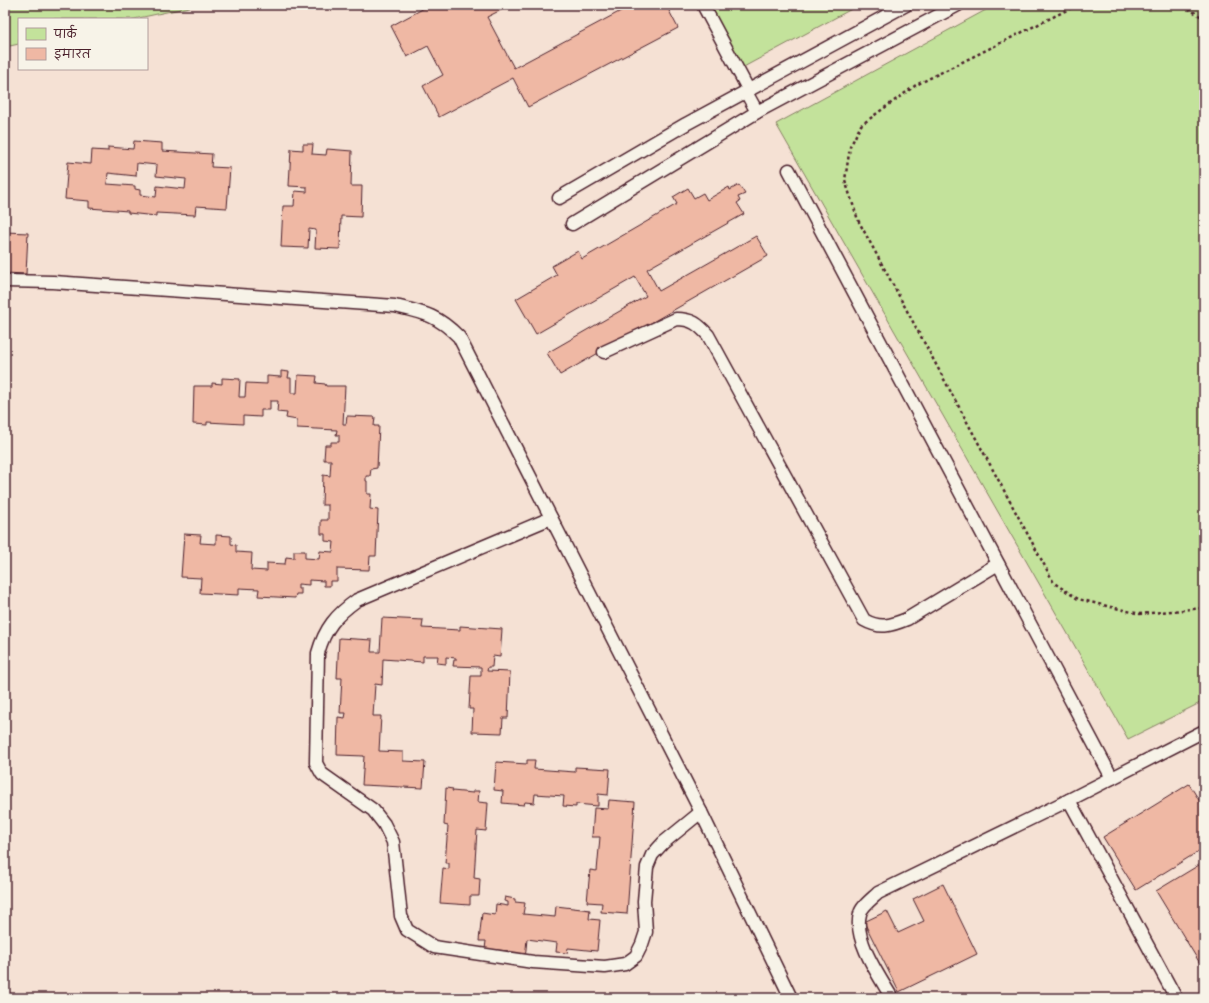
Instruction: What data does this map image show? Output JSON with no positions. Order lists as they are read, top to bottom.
{
  "legend": ["पार्क", "इमारत"]
}
